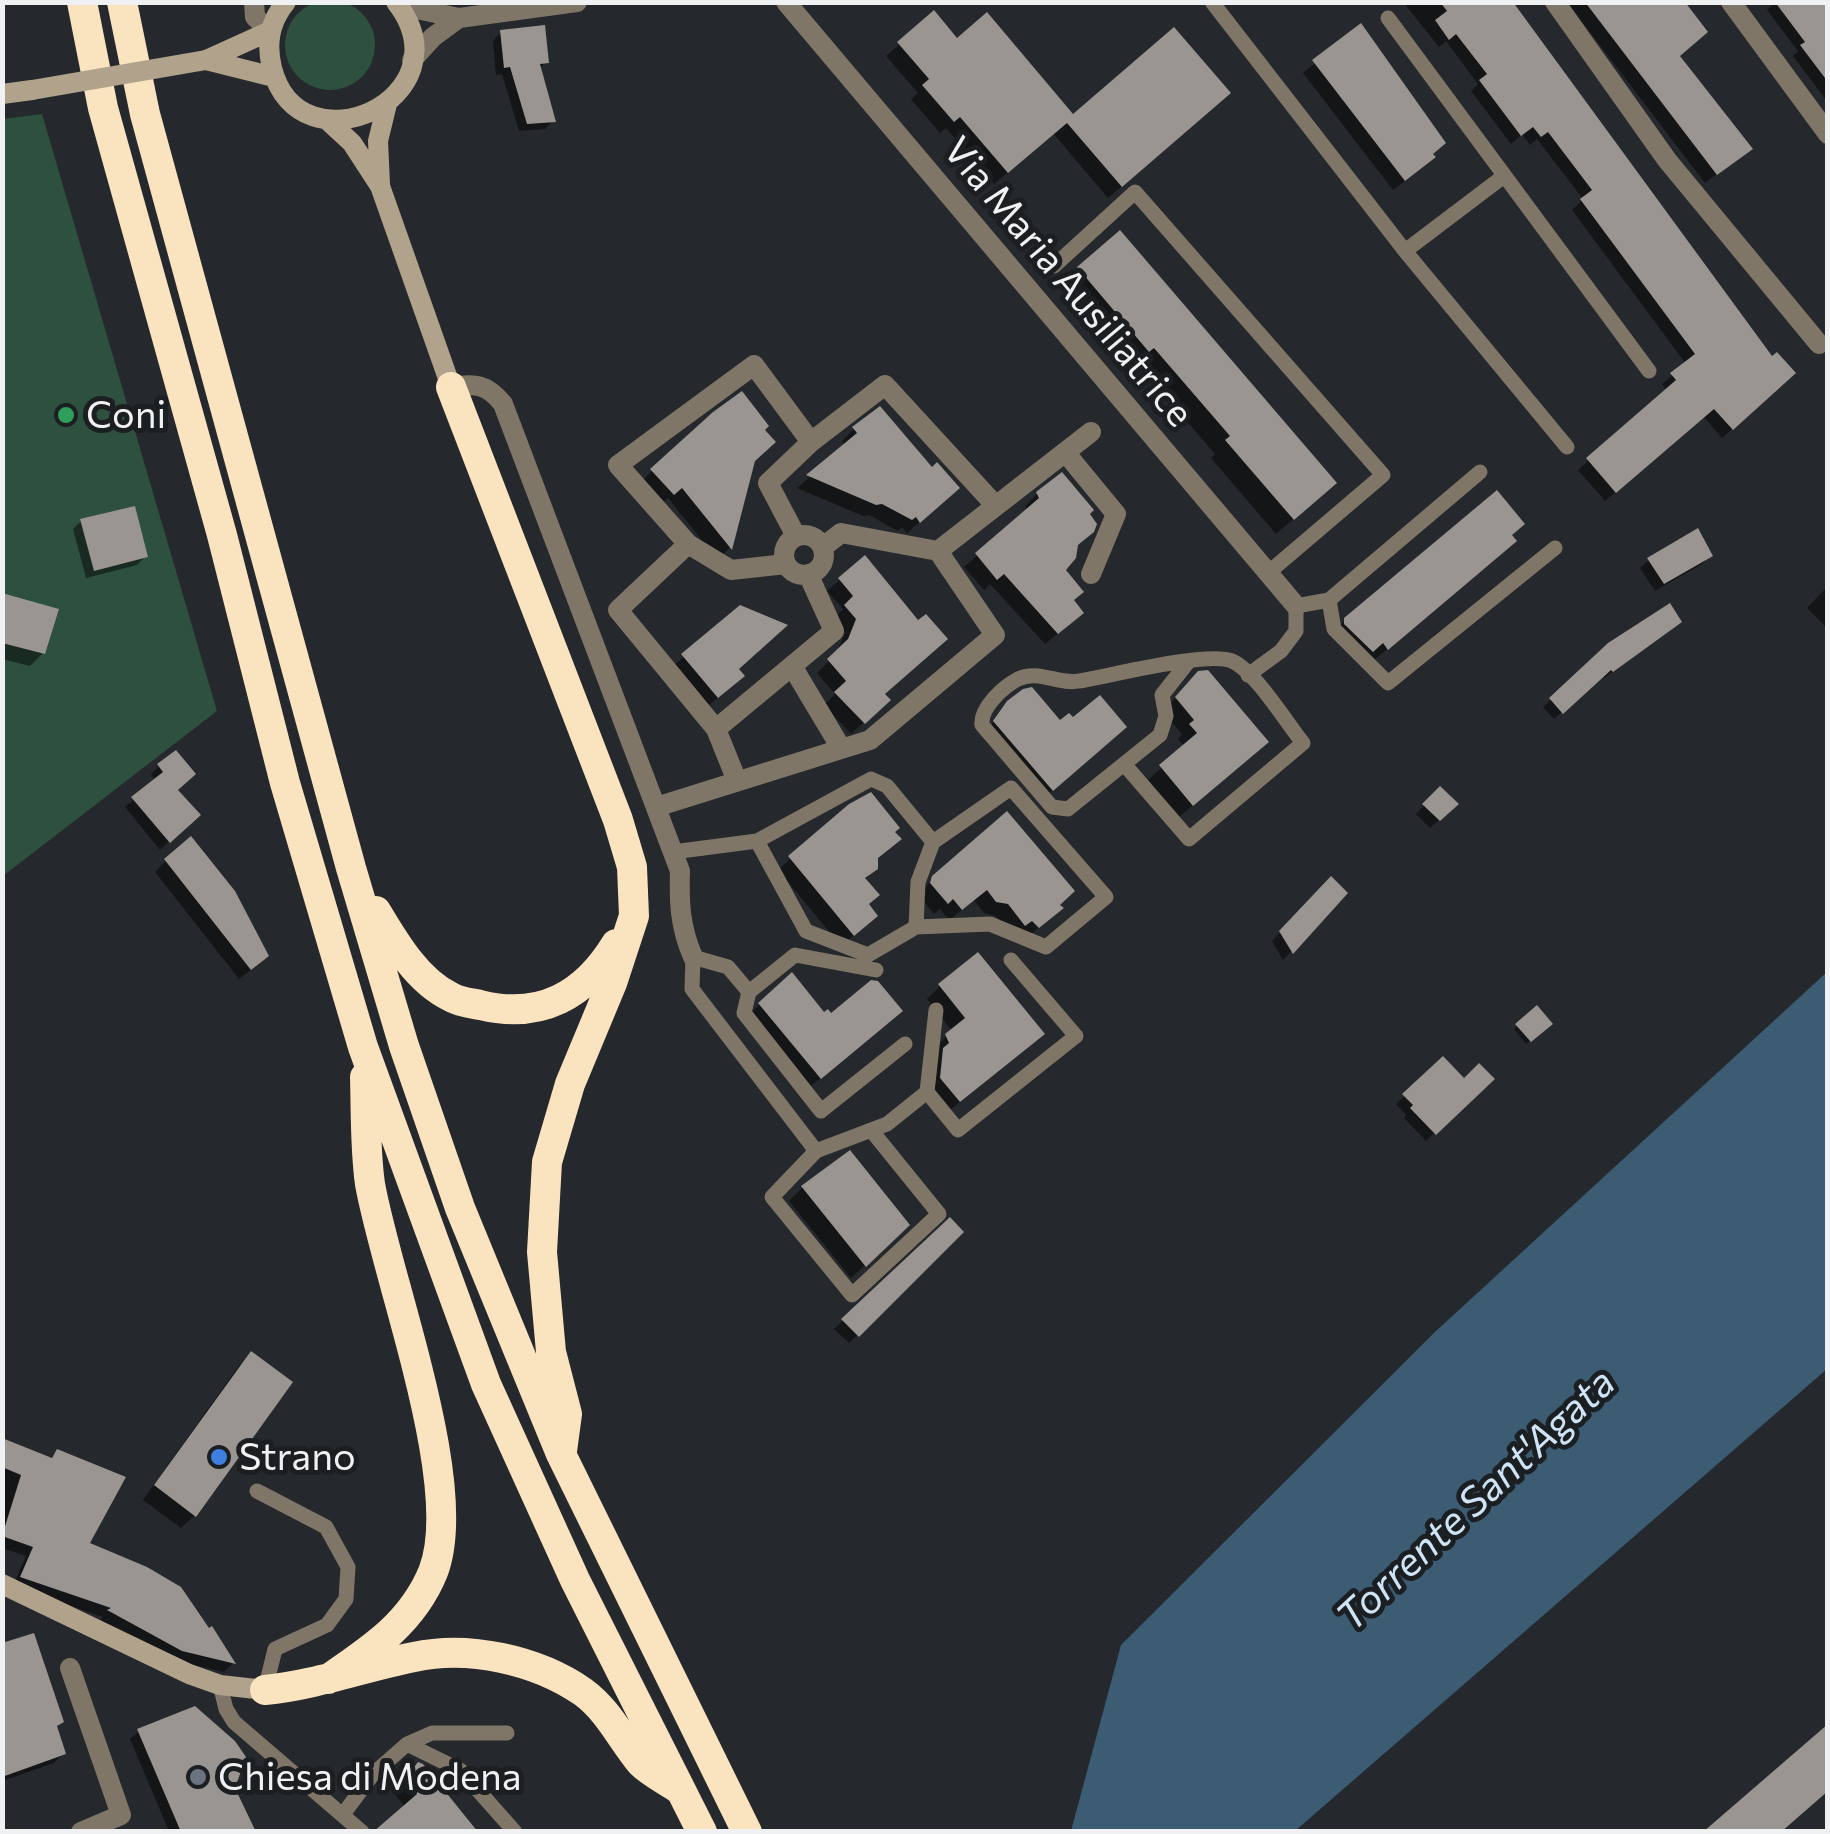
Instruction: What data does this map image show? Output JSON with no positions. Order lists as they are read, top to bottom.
{
  "streets": {
    "street": ["Via Maria Ausiliatrice"]
  },
  "water": ["Torrente Sant'Agata"],
  "places": ["Coni", "Strano", "Chiesa di Modena"]
}
